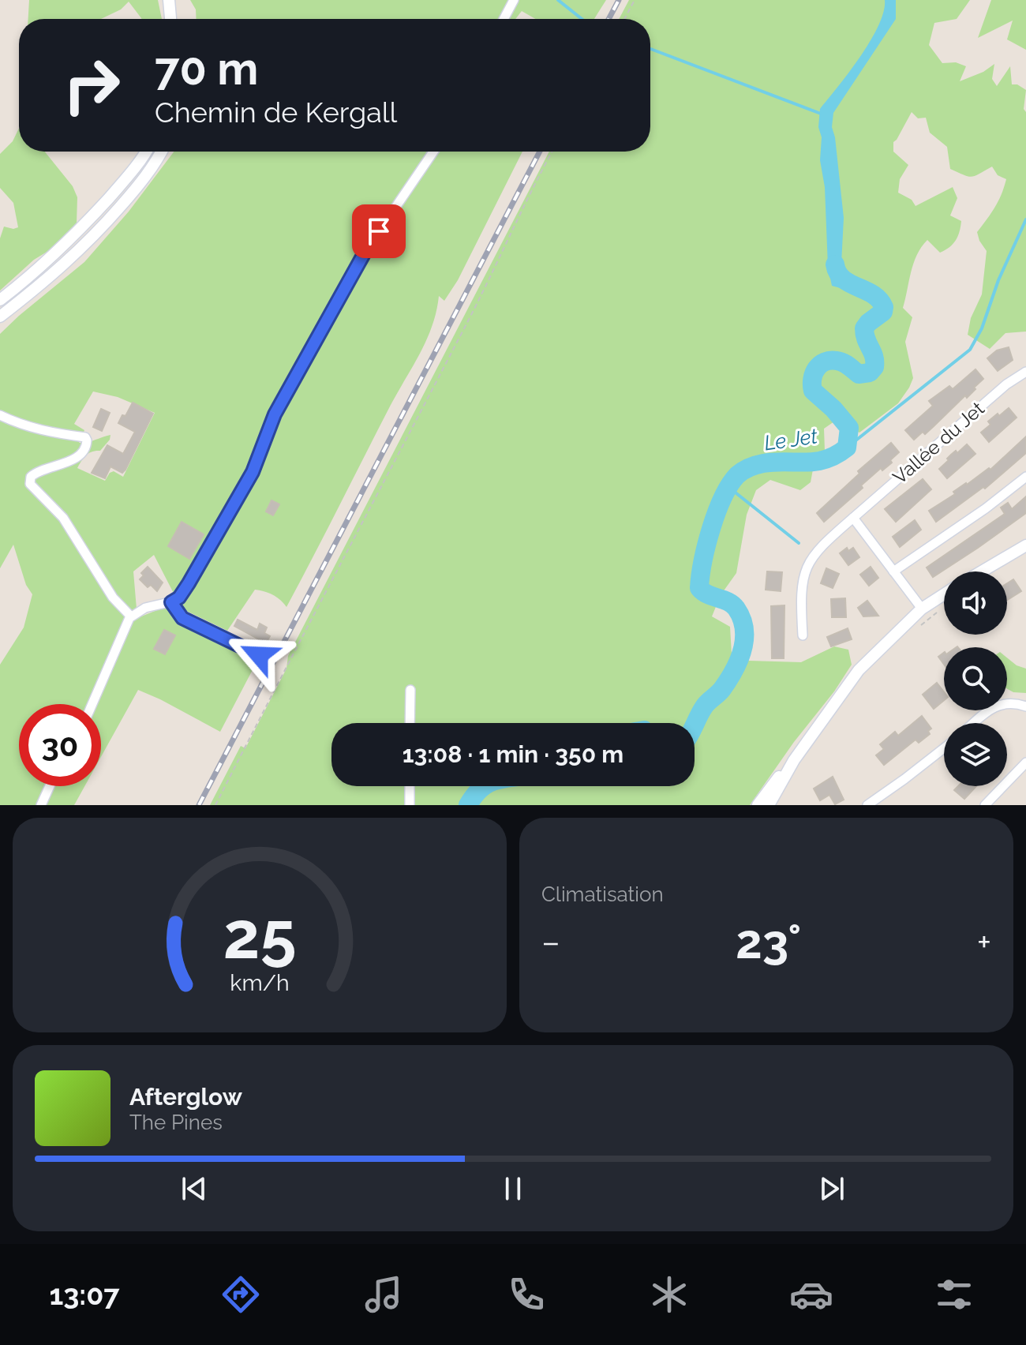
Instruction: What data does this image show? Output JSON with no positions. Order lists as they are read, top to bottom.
{
  "streets": {
    "street": ["Vallée du Jet"]
  },
  "water": ["Le Jet"],
  "page": {
    "turn": ["70 m", "Chemin de Kergall"],
    "limit": "30",
    "trip": "13:08 · 1 min · 350 m",
    "tile": "Climatisation",
    "heat": ["−", "23°", "+"],
    "song": ["Afterglow", "The Pines"],
    "tabs": "13:07",
    "gauge": ["25", "km/h"]
  }
}
